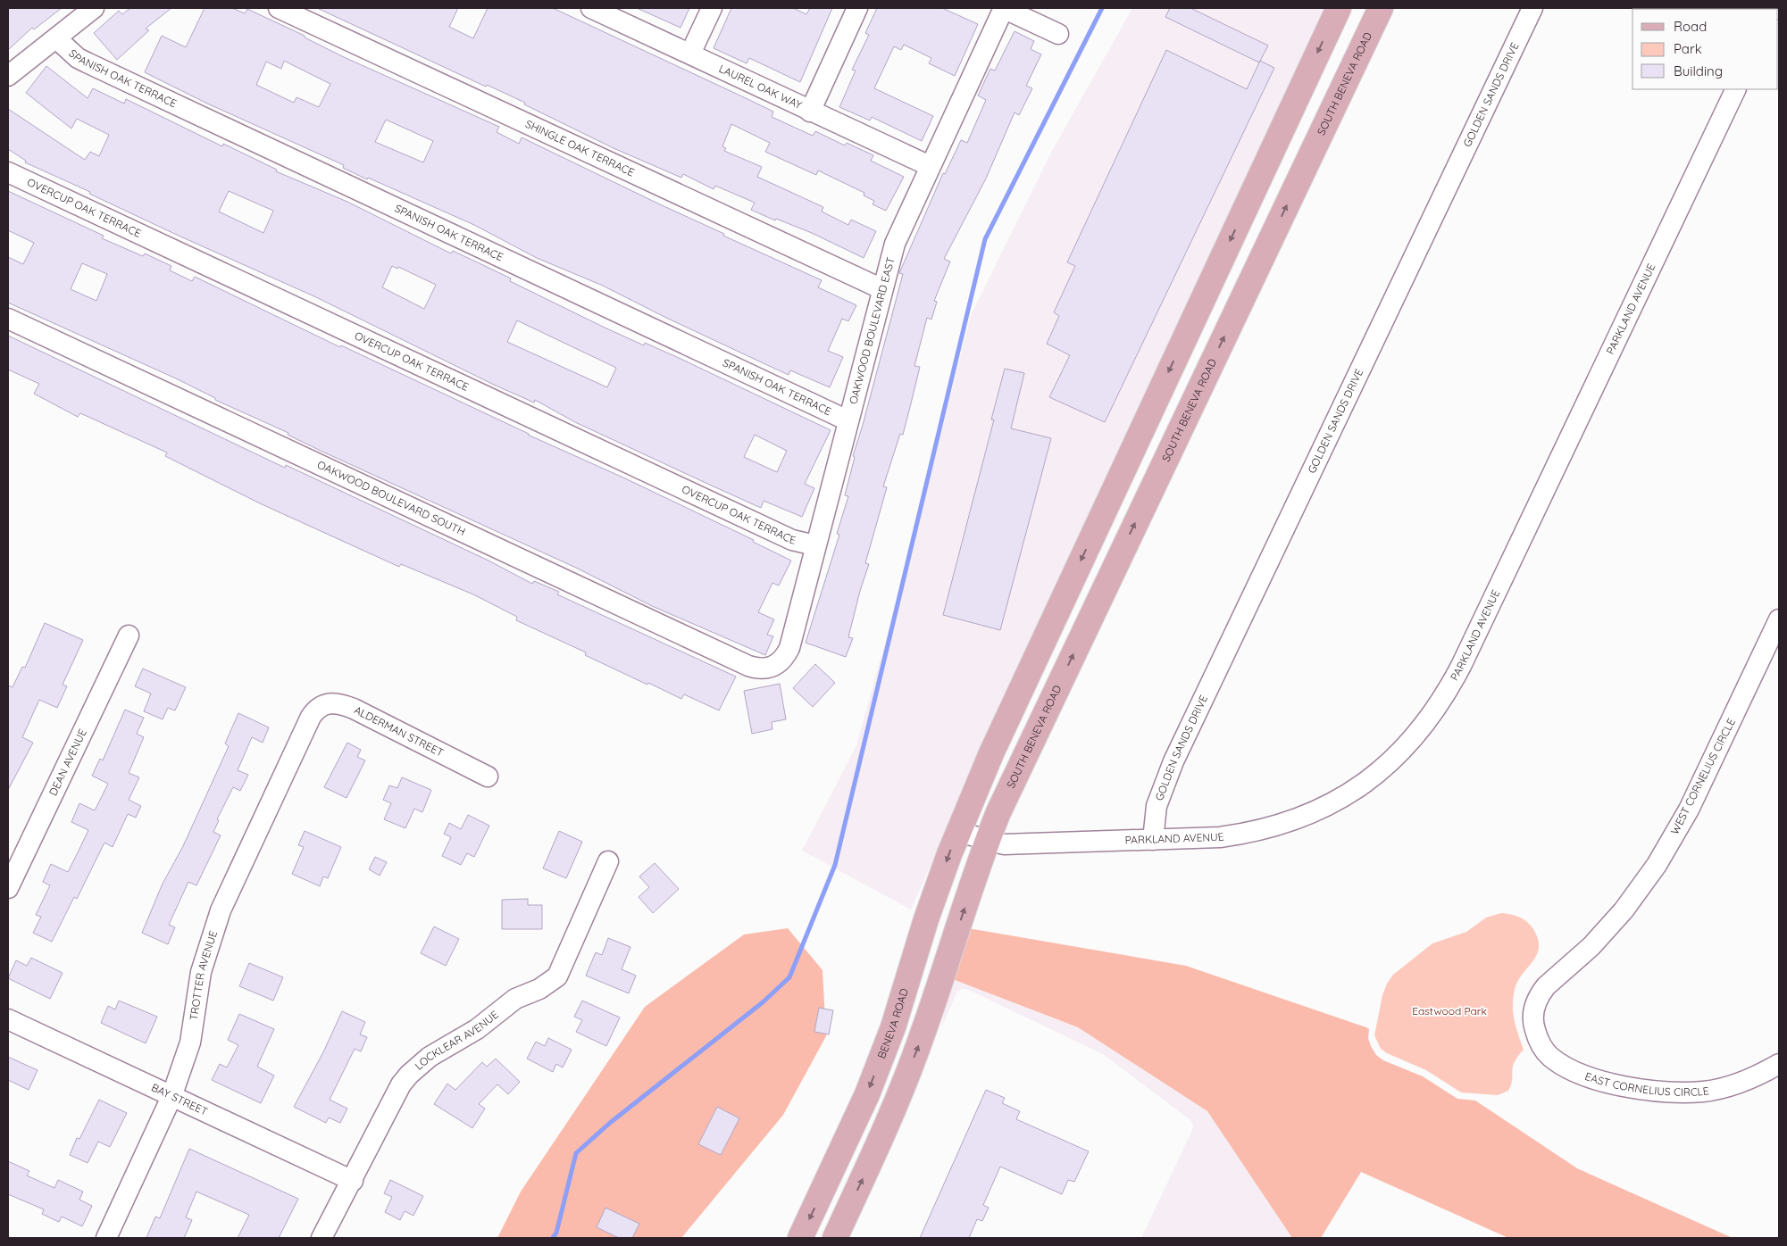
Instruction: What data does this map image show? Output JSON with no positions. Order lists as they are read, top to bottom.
{
  "streets": {
    "main road": ["SOUTH BENEVA ROAD", "BENEVA ROAD"],
    "street": [
      "SPANISH OAK TERRACE",
      "LAUREL OAK WAY",
      "GOLDEN SANDS DRIVE",
      "SHINGLE OAK TERRACE",
      "OVERCUP OAK TERRACE",
      "PARKLAND AVENUE",
      "OAKWOOD BOULEVARD EAST",
      "OAKWOOD BOULEVARD SOUTH",
      "ALDERMAN STREET",
      "DEAN AVENUE",
      "WEST CORNELIUS CIRCLE",
      "TROTTER AVENUE",
      "LOCKLEAR AVENUE",
      "EAST CORNELIUS CIRCLE",
      "BAY STREET"
    ]
  },
  "crossings": [
    ["SPANISH OAK TERRACE", "OAKWOOD BOULEVARD EAST"],
    ["SOUTH BENEVA ROAD", "PARKLAND AVENUE"],
    ["LAUREL OAK WAY", "OAKWOOD BOULEVARD EAST"],
    ["GOLDEN SANDS DRIVE", "PARKLAND AVENUE"],
    ["SHINGLE OAK TERRACE", "OAKWOOD BOULEVARD EAST"],
    ["OVERCUP OAK TERRACE", "OAKWOOD BOULEVARD EAST"],
    ["PARKLAND AVENUE", "BENEVA ROAD"],
    ["OAKWOOD BOULEVARD EAST", "OAKWOOD BOULEVARD SOUTH"],
    ["ALDERMAN STREET", "TROTTER AVENUE"],
    ["WEST CORNELIUS CIRCLE", "EAST CORNELIUS CIRCLE"],
    ["TROTTER AVENUE", "BAY STREET"],
    ["LOCKLEAR AVENUE", "BAY STREET"]
  ],
  "one_way": ["SOUTH BENEVA ROAD"],
  "parks": ["Eastwood Park"],
  "legend": ["Road", "Park", "Building"]
}
